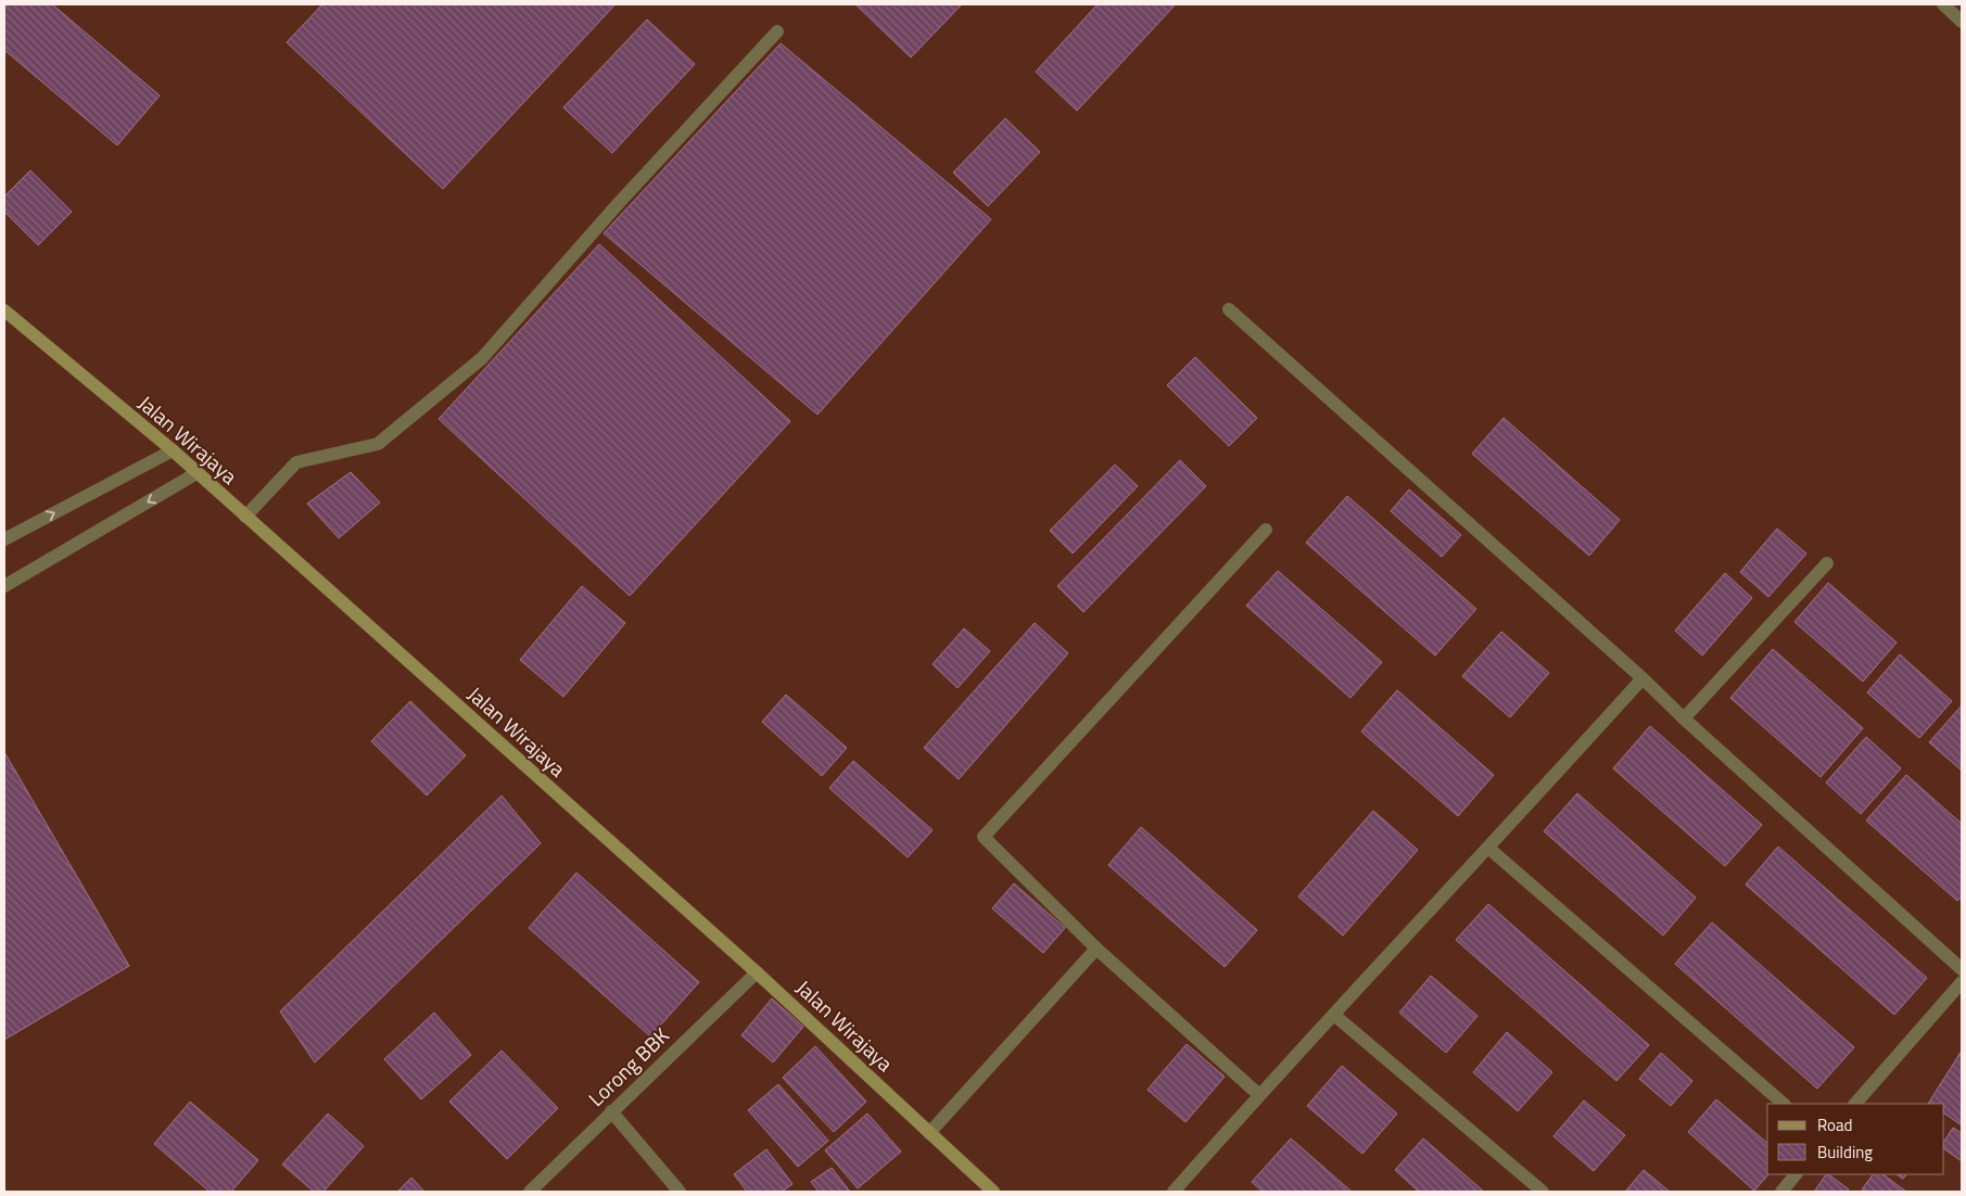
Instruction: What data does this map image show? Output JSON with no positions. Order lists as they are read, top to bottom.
{
  "streets": {
    "street": ["Jalan Wirajaya", "Lorong BBK"]
  },
  "crossings": [
    ["Jalan Wirajaya", "Lorong BBK"]
  ],
  "legend": ["Road", "Building"]
}
